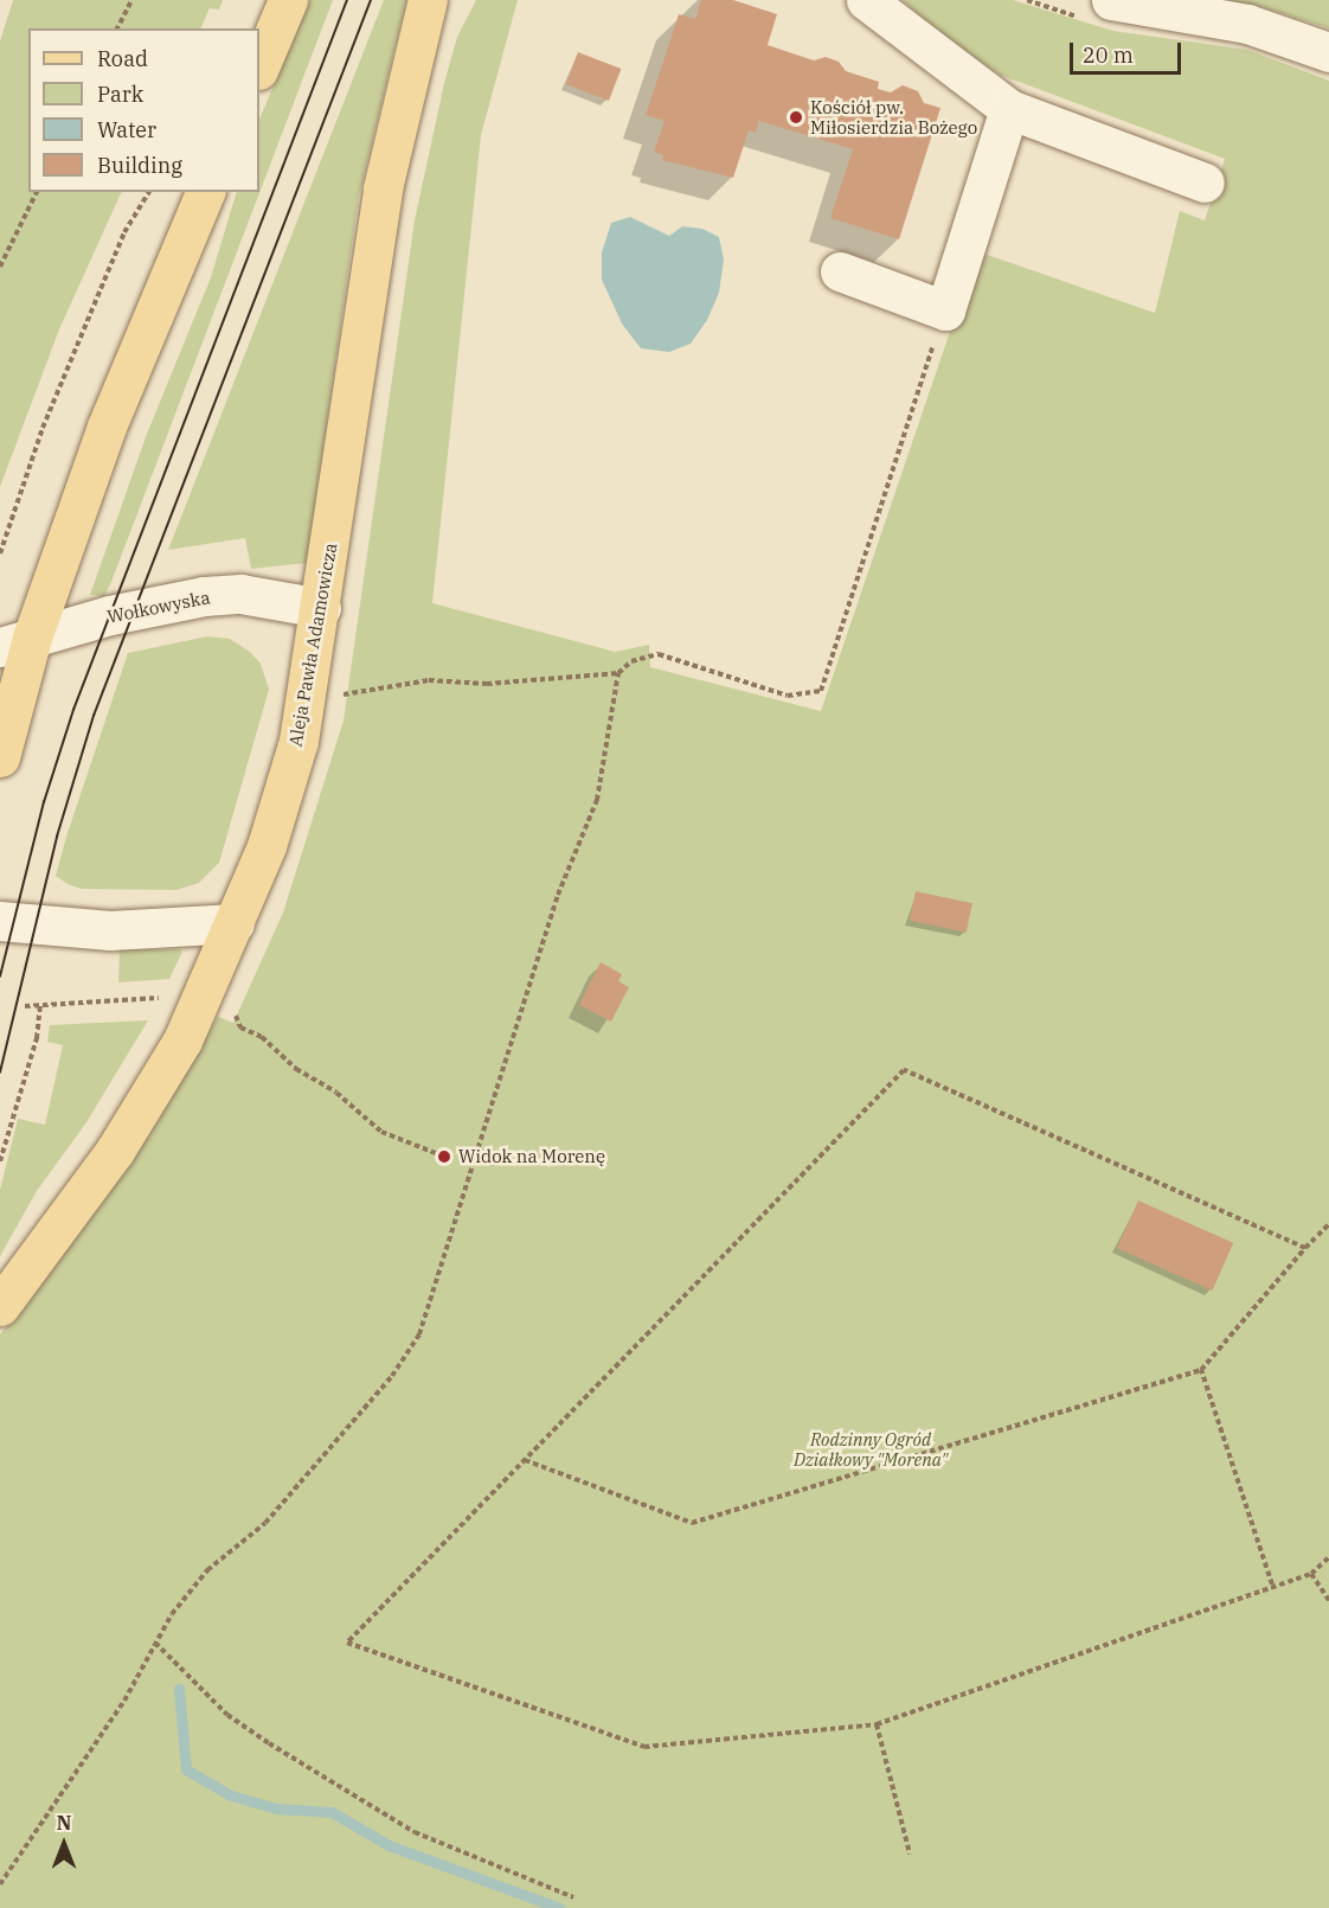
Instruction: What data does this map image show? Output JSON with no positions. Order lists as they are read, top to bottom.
{
  "streets": {
    "main road": ["Aleja Pawła Adamowicza"],
    "street": ["Wołkowyska"]
  },
  "crossings": [
    ["Wołkowyska", "Aleja Pawła Adamowicza"]
  ],
  "parks": ["Rodzinny Ogród Działkowy \"Morena\""],
  "places": ["Kościół pw. Miłosierdzia Bożego", "Widok na Morenę"],
  "legend": [
    "Road",
    "Park",
    "Water",
    "Building"
  ],
  "scale_bar": "20 m",
  "north": "top"
}
